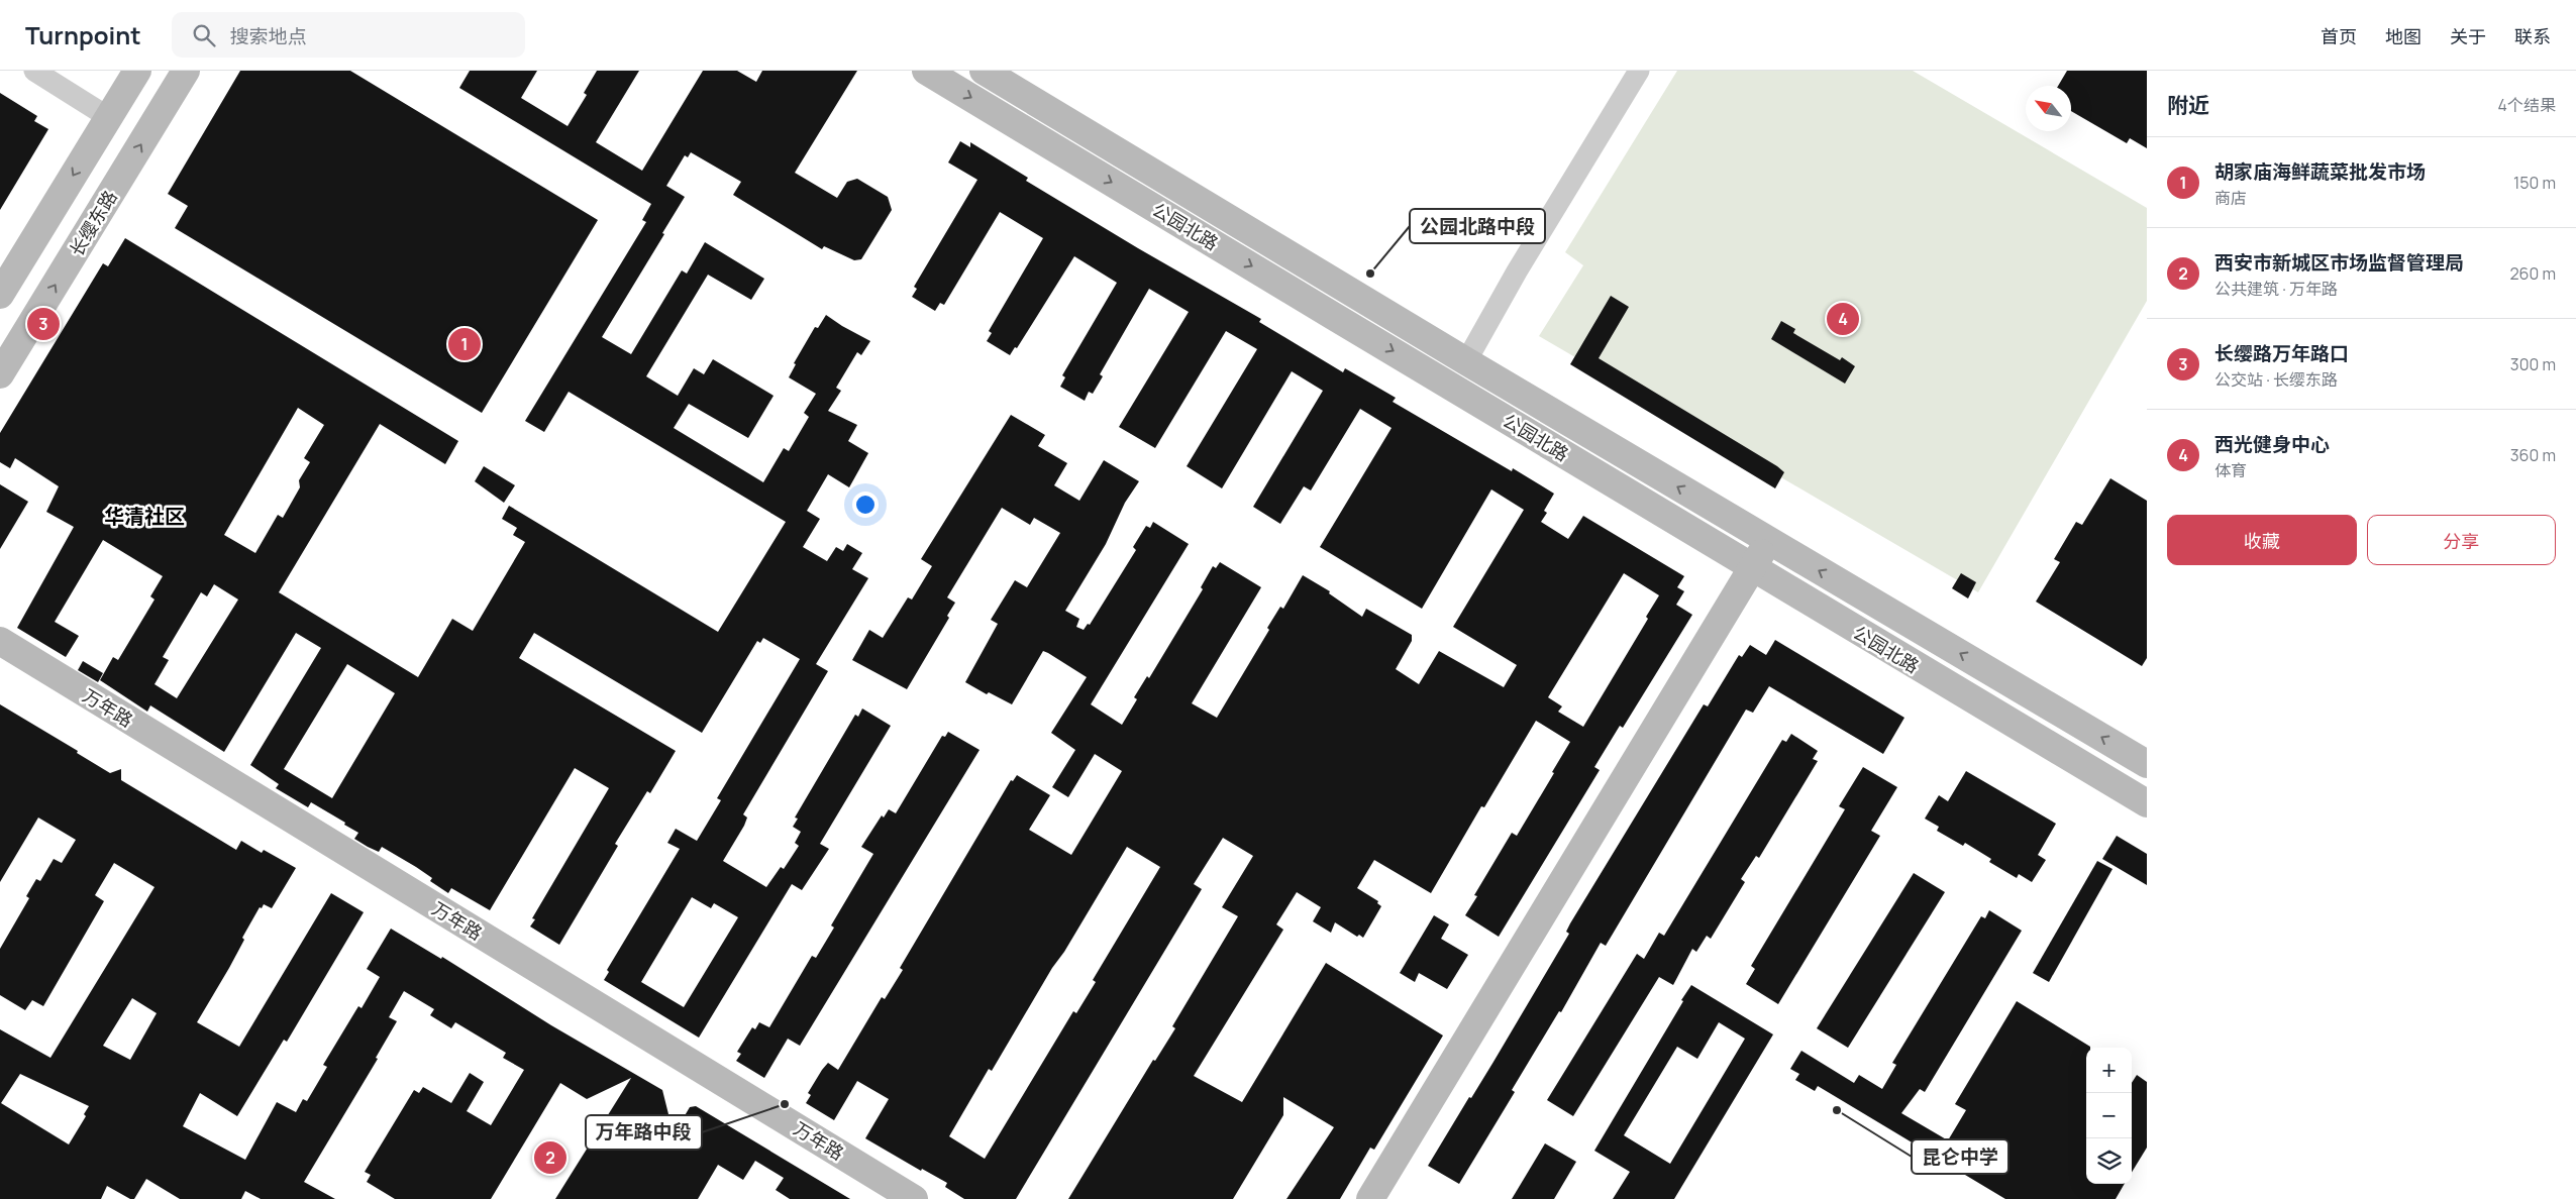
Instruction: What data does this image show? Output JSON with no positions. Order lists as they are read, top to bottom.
{
  "streets": {
    "main road": ["长缨东路", "公园北路", "万年路"]
  },
  "districts": ["华清社区"],
  "places": ["公园北路中段", "万年路中段", "昆仑中学"],
  "north": "top left",
  "page": {
    "header": "Turnpoint",
    "search": "搜索地点",
    "nav": [
      "首页",
      "地图",
      "关于",
      "联系"
    ],
    "heading": ["附近", "4个结果"],
    "list": [
      {
        "mark": "1",
        "name": "胡家庙海鲜蔬菜批发市场",
        "note": "商店",
        "value": "150 m"
      },
      {
        "mark": "2",
        "name": "西安市新城区市场监督管理局",
        "note": "公共建筑 · 万年路",
        "value": "260 m"
      },
      {
        "mark": "3",
        "name": "长缨路万年路口",
        "note": "公交站 · 长缨东路",
        "value": "300 m"
      },
      {
        "mark": "4",
        "name": "西光健身中心",
        "note": "体育",
        "value": "360 m"
      }
    ],
    "pins": [
      "4",
      "3",
      "1",
      "2"
    ],
    "buttons": ["收藏", "分享"],
    "map_buttons": ["+", "−"]
  }
}
